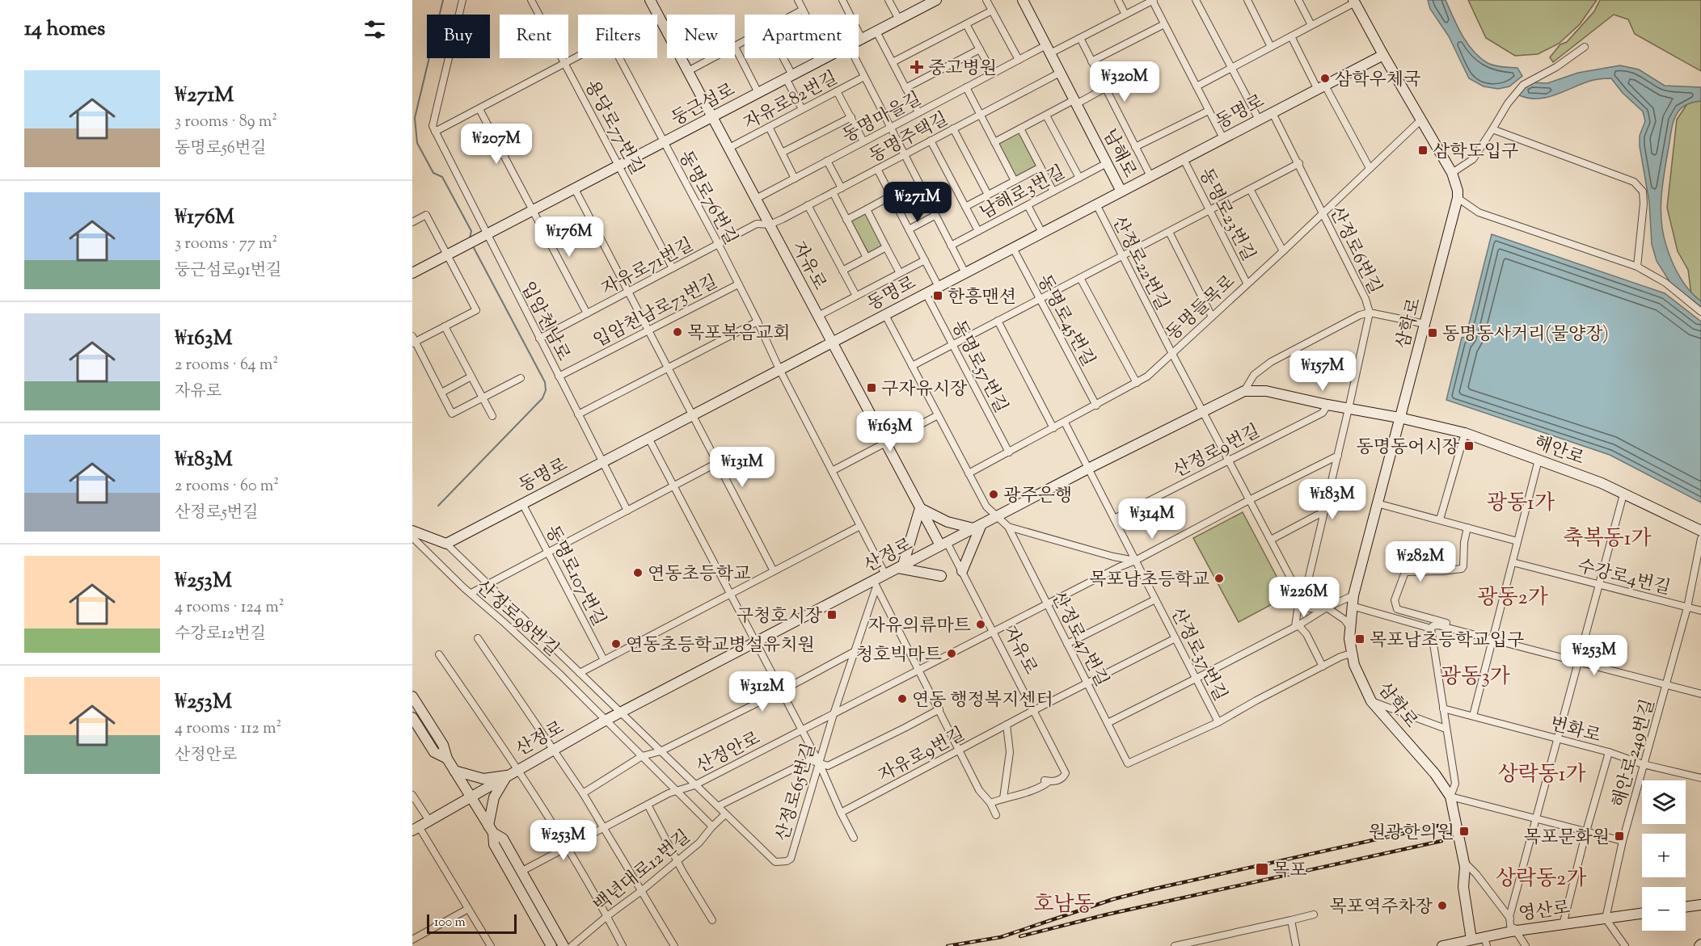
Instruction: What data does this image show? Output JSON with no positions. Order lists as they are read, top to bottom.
{
  "streets": {
    "street": [
      "자유로82번길",
      "둥근섬로",
      "동명로",
      "동명마을길",
      "용당로77번길",
      "동명주택길",
      "남해로",
      "남해로3번길",
      "동명로76번길",
      "동명로23번길",
      "산정로6번길",
      "산정로22번길",
      "자유로",
      "자유로71번길",
      "동명들목로",
      "입암천남로73번길",
      "동명로45번길",
      "입암천남로",
      "삼학로",
      "동명로57번길",
      "해안로",
      "산정로9번길",
      "산정로",
      "동명로107번길",
      "수강로4번길",
      "산정로98번길",
      "산정로47번길",
      "산정로37번길",
      "번화로",
      "산정안로",
      "해안로249번길",
      "자유로9번길",
      "산정로65번길",
      "백년대로12번길",
      "영산로"
    ]
  },
  "crossings": [
    ["자유로82번길", "자유로"],
    ["둥근섬로", "용당로77번길"],
    ["둥근섬로", "동명로76번길"],
    ["둥근섬로", "자유로"],
    ["둥근섬로", "입암천남로"],
    ["동명로", "남해로"],
    ["동명로", "동명로76번길"],
    ["동명로", "동명로23번길"],
    ["동명로", "산정로6번길"],
    ["동명로", "산정로22번길"],
    ["동명로", "자유로"],
    ["동명로", "동명로45번길"],
    ["동명로", "입암천남로"],
    ["동명로", "삼학로"],
    ["동명로", "동명로57번길"],
    ["동명로", "동명로107번길"],
    ["동명마을길", "남해로"],
    ["동명마을길", "자유로"],
    ["용당로77번길", "동명로76번길"],
    ["용당로77번길", "자유로71번길"],
    ["동명주택길", "남해로"],
    ["동명주택길", "자유로"],
    ["동명주택길", "자유로71번길"],
    ["남해로", "남해로3번길"],
    ["동명로76번길", "자유로71번길"],
    ["동명로76번길", "입암천남로73번길"],
    ["동명로76번길", "산정로"],
    ["동명로23번길", "동명들목로"],
    ["산정로6번길", "산정로22번길"],
    ["산정로6번길", "동명들목로"],
    ["산정로6번길", "산정로"],
    ["산정로6번길", "산정안로"],
    ["산정로22번길", "동명들목로"],
    ["산정로22번길", "산정로9번길"],
    ["산정로22번길", "산정로"],
    ["산정로22번길", "산정안로"],
    ["자유로", "자유로71번길"],
    ["자유로", "산정로"],
    ["자유로", "산정안로"],
    ["자유로", "자유로9번길"],
    ["자유로71번길", "입암천남로"],
    ["동명들목로", "동명로45번길"],
    ["동명들목로", "삼학로"],
    ["동명들목로", "동명로57번길"],
    ["동명들목로", "산정로37번길"],
    ["입암천남로73번길", "입암천남로"],
    ["삼학로", "해안로"],
    ["삼학로", "산정로"],
    ["삼학로", "영산로"],
    ["해안로", "산정로"],
    ["산정로9번길", "산정로"],
    ["산정로9번길", "산정로37번길"],
    ["산정로", "산정로98번길"],
    ["산정로", "산정로37번길"],
    ["산정로", "산정로65번길"],
    ["수강로4번길", "해안로249번길"],
    ["산정로98번길", "산정안로"],
    ["산정로98번길", "백년대로12번길"],
    ["산정로47번길", "산정로37번길"],
    ["산정로47번길", "산정안로"],
    ["산정로47번길", "자유로9번길"],
    ["산정로37번길", "산정안로"],
    ["산정로37번길", "자유로9번길"],
    ["번화로", "해안로249번길"],
    ["산정안로", "산정로65번길"],
    ["해안로249번길", "영산로"],
    ["산정로65번길", "백년대로12번길"]
  ],
  "districts": [
    "광동1가",
    "축복동1가",
    "광동2가",
    "광동3가",
    "상락동1가",
    "상락동2가",
    "호남동"
  ],
  "places": {
    "health": ["중고병원"],
    "other": [
      "삼학우체국",
      "목포복음교회",
      "광주은행",
      "연동초등학교",
      "목포남초등학교",
      "자유의류마트",
      "연동초등학교병설유치원",
      "청호빅마트",
      "연동 행정복지센터",
      "목포역주차장"
    ],
    "transit": [
      "삼학도입구",
      "한흥맨션",
      "동명동사거리(물양장)",
      "구자유시장",
      "동명동어시장",
      "구청호시장",
      "목포남초등학교입구",
      "원광한의원",
      "목포문화원",
      "목포"
    ]
  },
  "scale_bar": "100 m",
  "page": {
    "heading": "14 homes",
    "chip": [
      "Buy",
      "Rent",
      "Filters",
      "New",
      "Apartment"
    ],
    "list": [
      {
        "name": "₩271M",
        "note": "3 rooms · 89 m² · 동명로56번길"
      },
      {
        "name": "₩176M",
        "note": "3 rooms · 77 m² · 둥근섬로91번길"
      },
      {
        "name": "₩163M",
        "note": "2 rooms · 64 m² · 자유로"
      },
      {
        "name": "₩183M",
        "note": "2 rooms · 60 m² · 산정로5번길"
      },
      {
        "name": "₩253M",
        "note": "4 rooms · 124 m² · 수강로12번길"
      },
      {
        "name": "₩253M",
        "note": "4 rooms · 112 m² · 산정안로"
      }
    ],
    "price": [
      "₩320M",
      "₩207M",
      "₩271M",
      "₩176M",
      "₩157M",
      "₩163M",
      "₩131M",
      "₩183M",
      "₩314M",
      "₩282M",
      "₩226M",
      "₩253M",
      "₩312M",
      "₩253M"
    ],
    "map_buttons": ["+", "−"],
    "scale": "100 m"
  }
}
